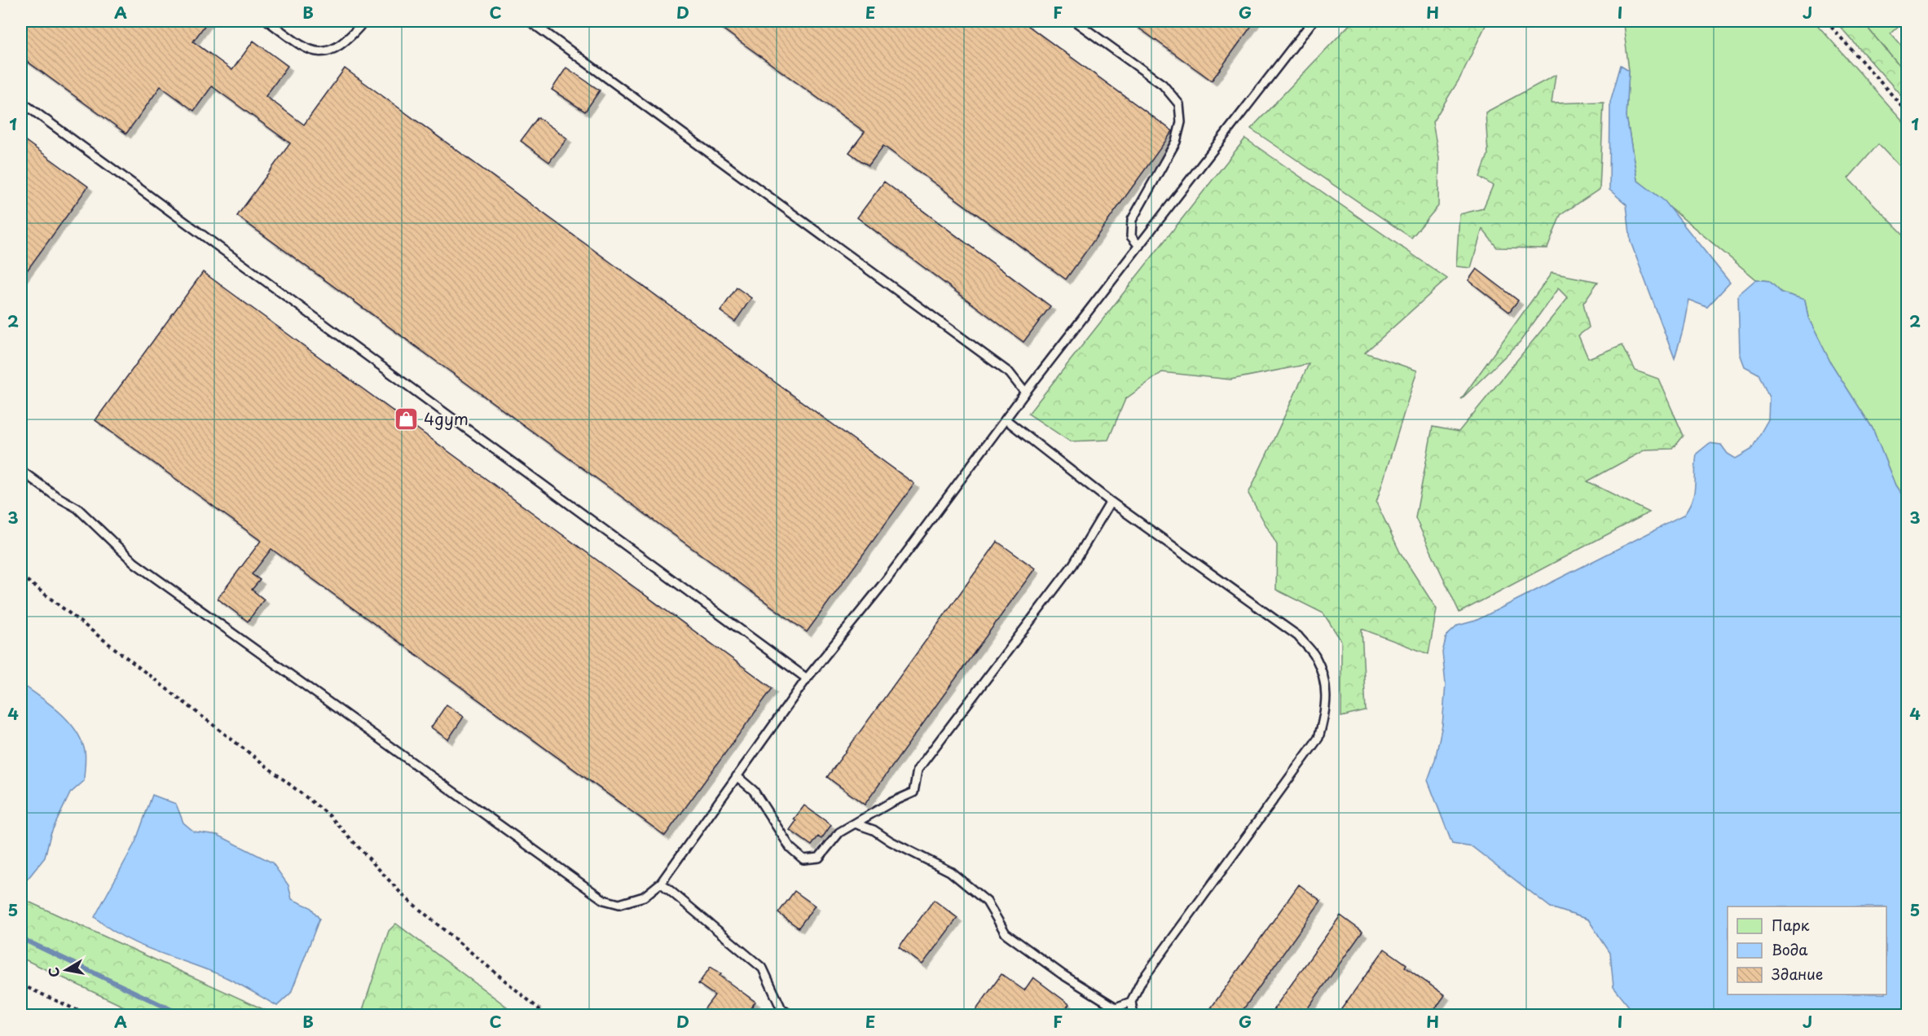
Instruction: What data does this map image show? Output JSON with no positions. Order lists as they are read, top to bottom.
{
  "places": {
    "shop": ["4gym"]
  },
  "legend": ["Парк", "Вода", "Здание"],
  "north": "left",
  "grid": {
    "columns": [
      "A",
      "B",
      "C",
      "D",
      "E",
      "F",
      "G",
      "H",
      "I",
      "J"
    ],
    "rows": [
      "1",
      "2",
      "3",
      "4",
      "5"
    ]
  }
}
